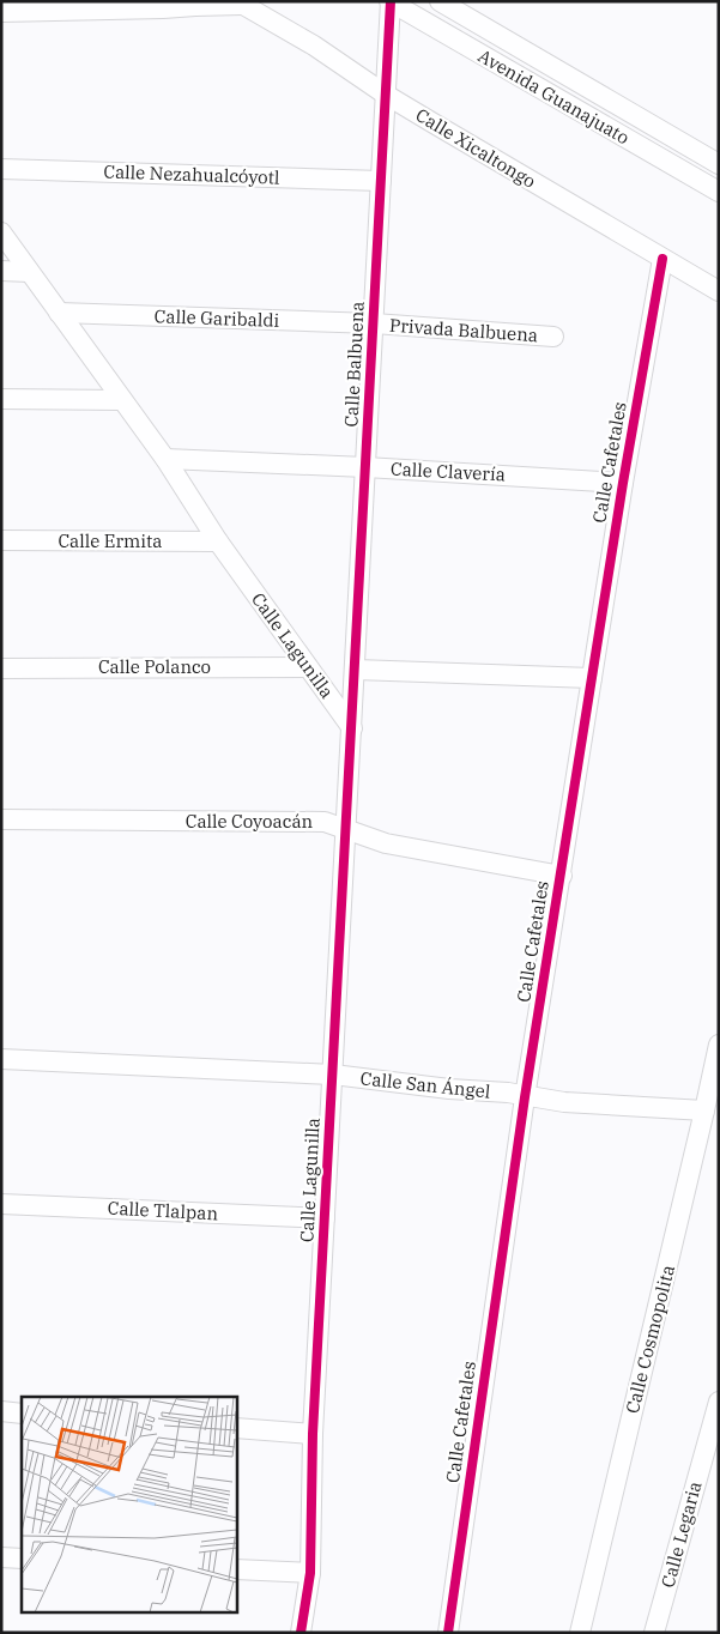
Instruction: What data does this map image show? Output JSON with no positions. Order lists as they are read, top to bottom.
{
  "streets": {
    "street": [
      "Avenida Guanajuato",
      "Calle Xicaltongo",
      "Calle Nezahualcóyotl",
      "Calle Garibaldi",
      "Privada Balbuena",
      "Calle Balbuena",
      "Calle Cafetales",
      "Calle Clavería",
      "Calle Ermita",
      "Calle Lagunilla",
      "Calle Polanco",
      "Calle Coyoacán",
      "Calle San Ángel",
      "Calle Tlalpan",
      "Calle Cosmopolita",
      "Calle Legaria"
    ]
  },
  "crossings": [
    ["Avenida Guanajuato", "Calle Balbuena"],
    ["Calle Xicaltongo", "Calle Balbuena"],
    ["Calle Xicaltongo", "Calle Cafetales"],
    ["Calle Nezahualcóyotl", "Calle Balbuena"],
    ["Calle Garibaldi", "Privada Balbuena"],
    ["Calle Garibaldi", "Calle Balbuena"],
    ["Calle Garibaldi", "Calle Lagunilla"],
    ["Privada Balbuena", "Calle Balbuena"],
    ["Calle Balbuena", "Calle Clavería"],
    ["Calle Balbuena", "Calle Lagunilla"],
    ["Calle Cafetales", "Calle Clavería"],
    ["Calle Cafetales", "Calle Coyoacán"],
    ["Calle Cafetales", "Calle San Ángel"],
    ["Calle Clavería", "Calle Lagunilla"],
    ["Calle Ermita", "Calle Lagunilla"],
    ["Calle Lagunilla", "Calle Polanco"],
    ["Calle Lagunilla", "Calle Coyoacán"],
    ["Calle Lagunilla", "Calle San Ángel"],
    ["Calle Lagunilla", "Calle Tlalpan"],
    ["Calle San Ángel", "Calle Cosmopolita"]
  ]
}
